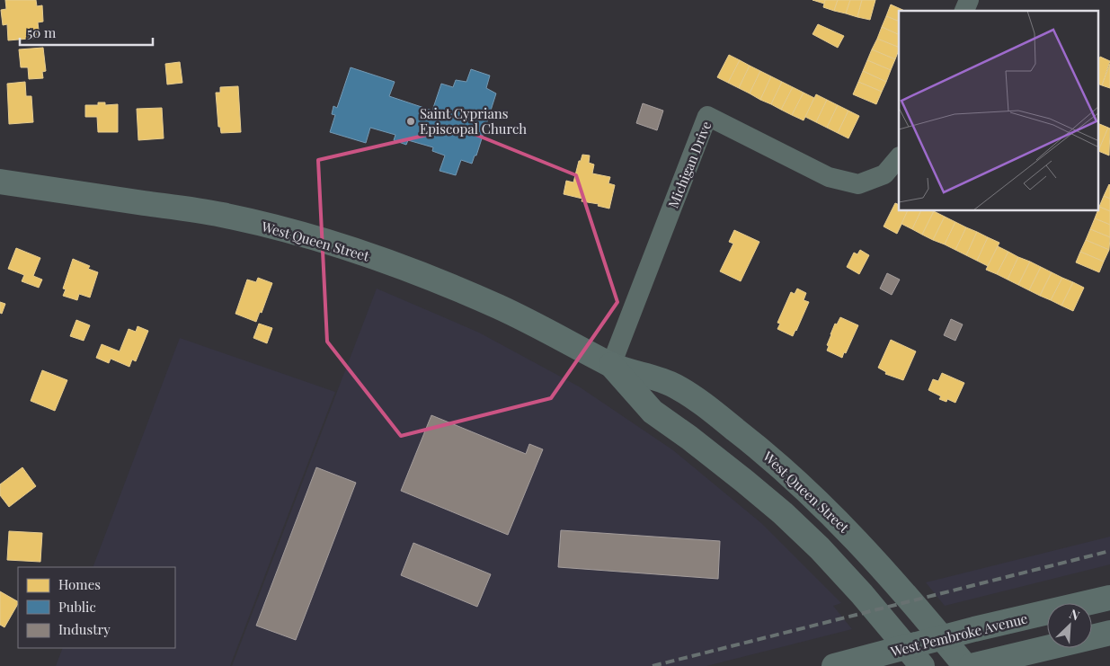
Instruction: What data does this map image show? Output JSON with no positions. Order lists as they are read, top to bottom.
{
  "streets": {
    "main road": ["West Queen Street", "West Pembroke Avenue"],
    "street": ["Michigan Drive"]
  },
  "crossings": [
    ["Michigan Drive", "West Queen Street"],
    ["West Queen Street", "West Pembroke Avenue"]
  ],
  "places": ["Saint Cyprians Episcopal Church"],
  "legend": ["Homes", "Public", "Industry"],
  "scale_bar": "50 m",
  "north": "top right"
}
